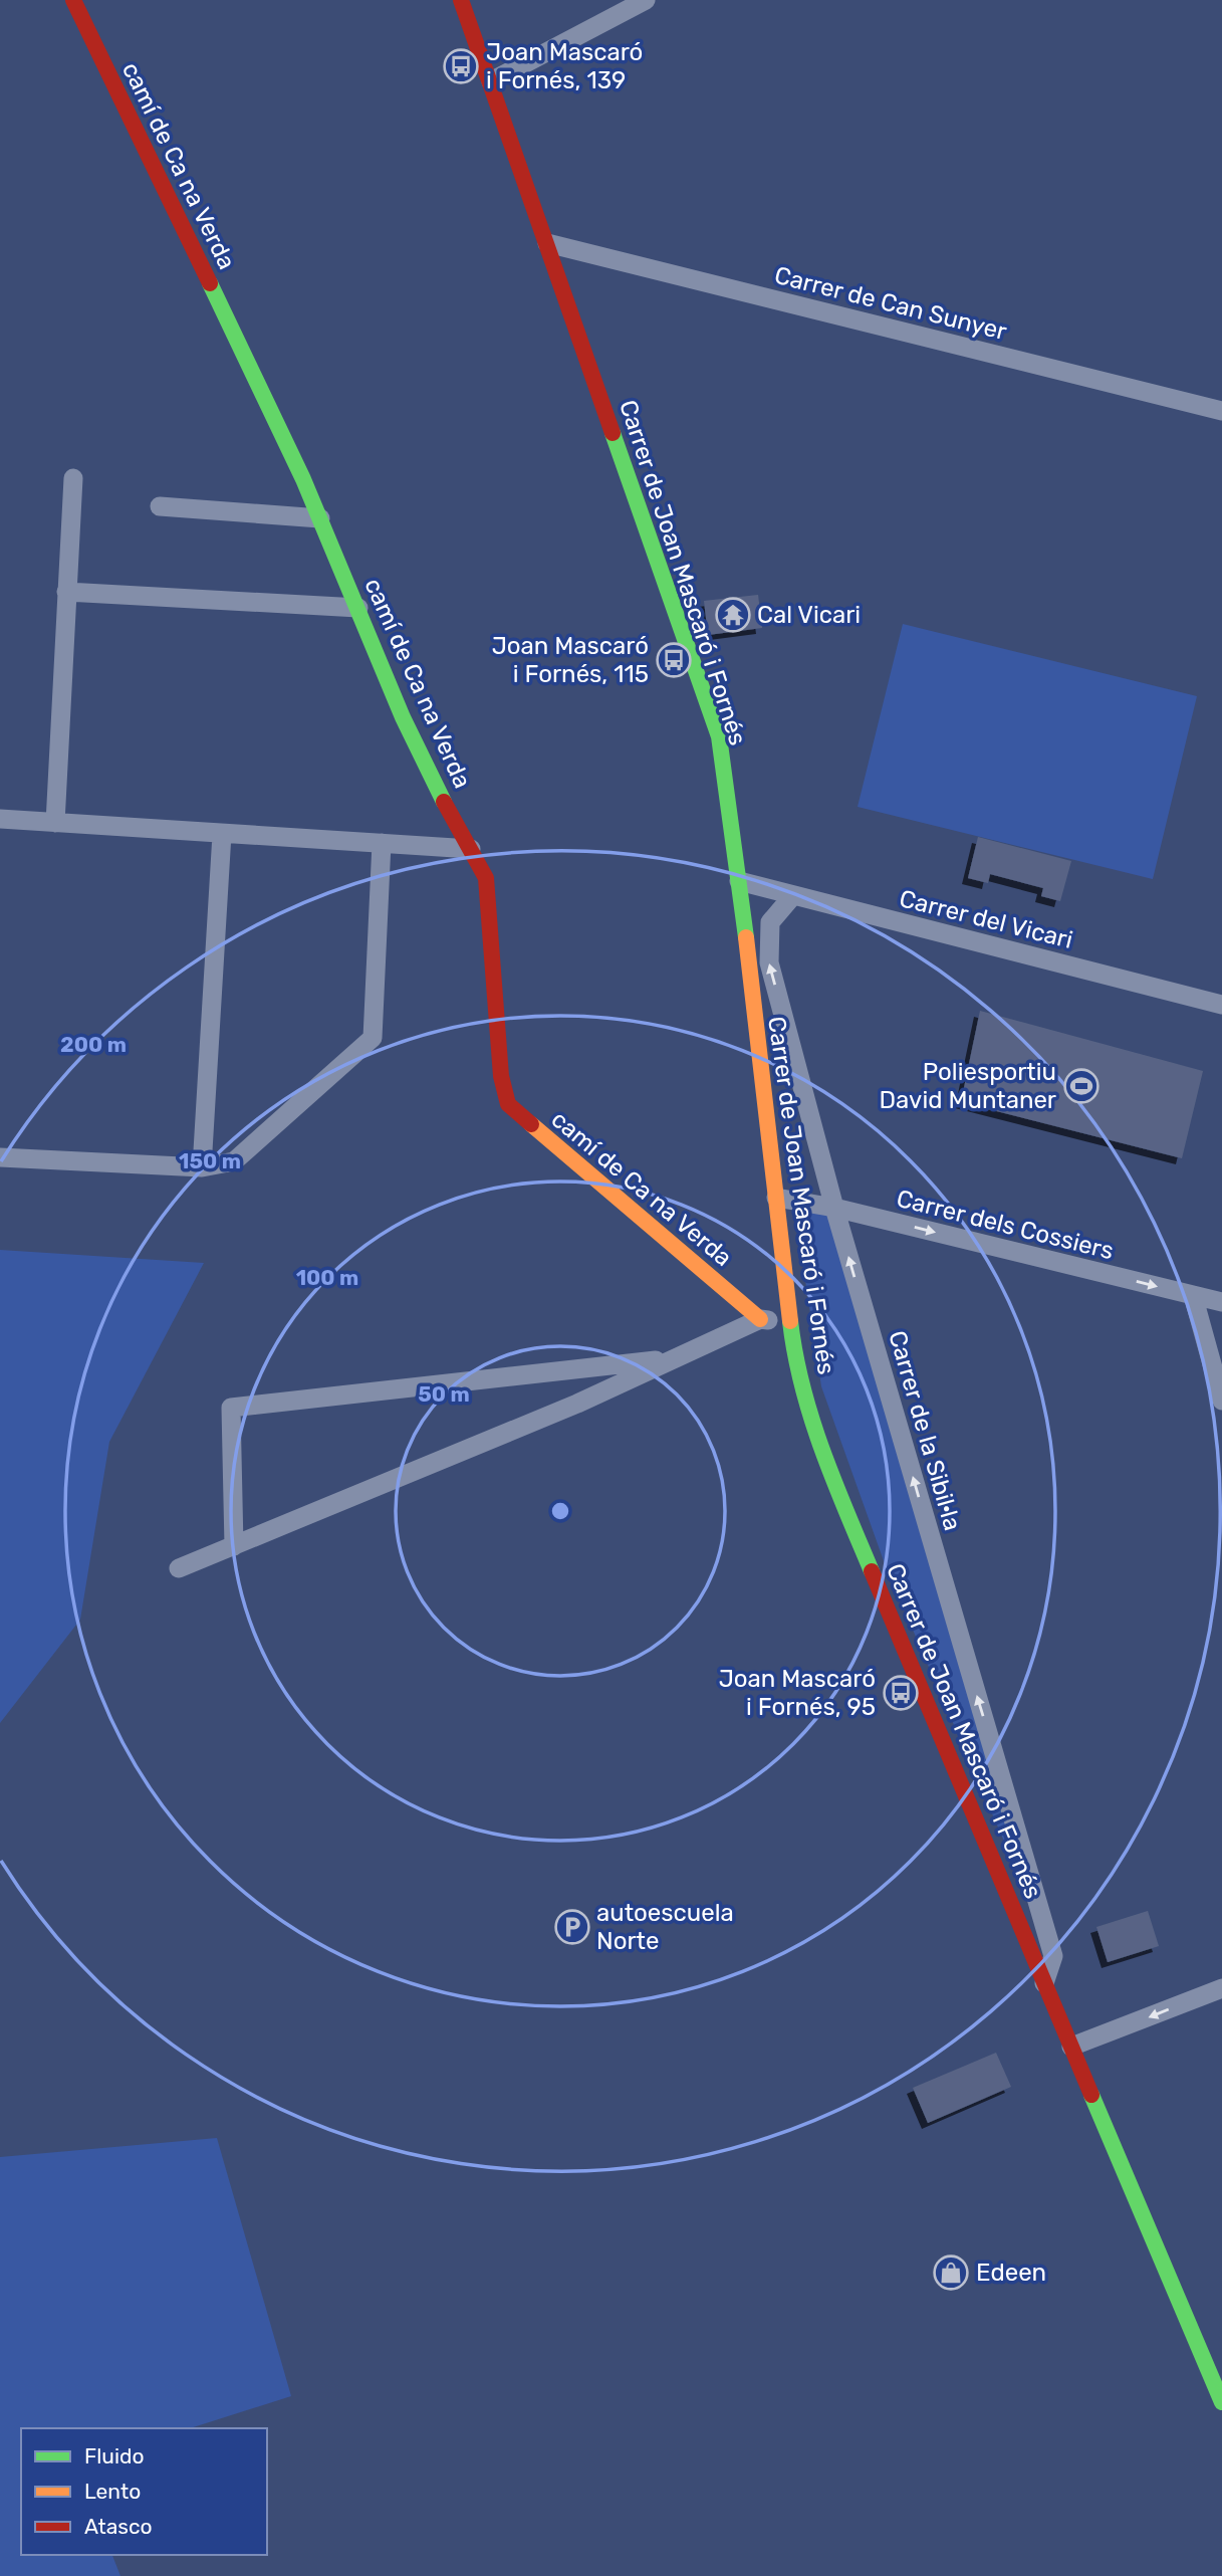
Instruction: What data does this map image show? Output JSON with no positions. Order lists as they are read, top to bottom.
{
  "streets": {
    "street": [
      "camí de Ca na Verda",
      "Carrer de Can Sunyer",
      "Carrer de Joan Mascaró i Fornés",
      "Carrer del Vicari",
      "Carrer dels Cossiers",
      "Carrer de la Sibil·la"
    ]
  },
  "crossings": [
    ["Carrer de Can Sunyer", "Carrer de Joan Mascaró i Fornés"],
    ["Carrer de Joan Mascaró i Fornés", "Carrer del Vicari"],
    ["Carrer de Joan Mascaró i Fornés", "Carrer dels Cossiers"],
    ["Carrer de Joan Mascaró i Fornés", "Carrer de la Sibil·la"],
    ["Carrer del Vicari", "Carrer de la Sibil·la"],
    ["Carrer dels Cossiers", "Carrer de la Sibil·la"]
  ],
  "one_way": ["Carrer dels Cossiers", "Carrer de la Sibil·la"],
  "places": {
    "bus stop": ["Joan Mascaró i Fornés, 139", "Joan Mascaró i Fornés, 115", "Joan Mascaró i Fornés, 95"],
    "temple": ["Cal Vicari"],
    "sports": ["Poliesportiu David Muntaner"],
    "parking": ["autoescuela Norte"],
    "shop": ["Edeen"]
  },
  "legend": ["Fluido", "Lento", "Atasco"],
  "rings": [
    "200 m",
    "150 m",
    "100 m",
    "50 m"
  ]
}
